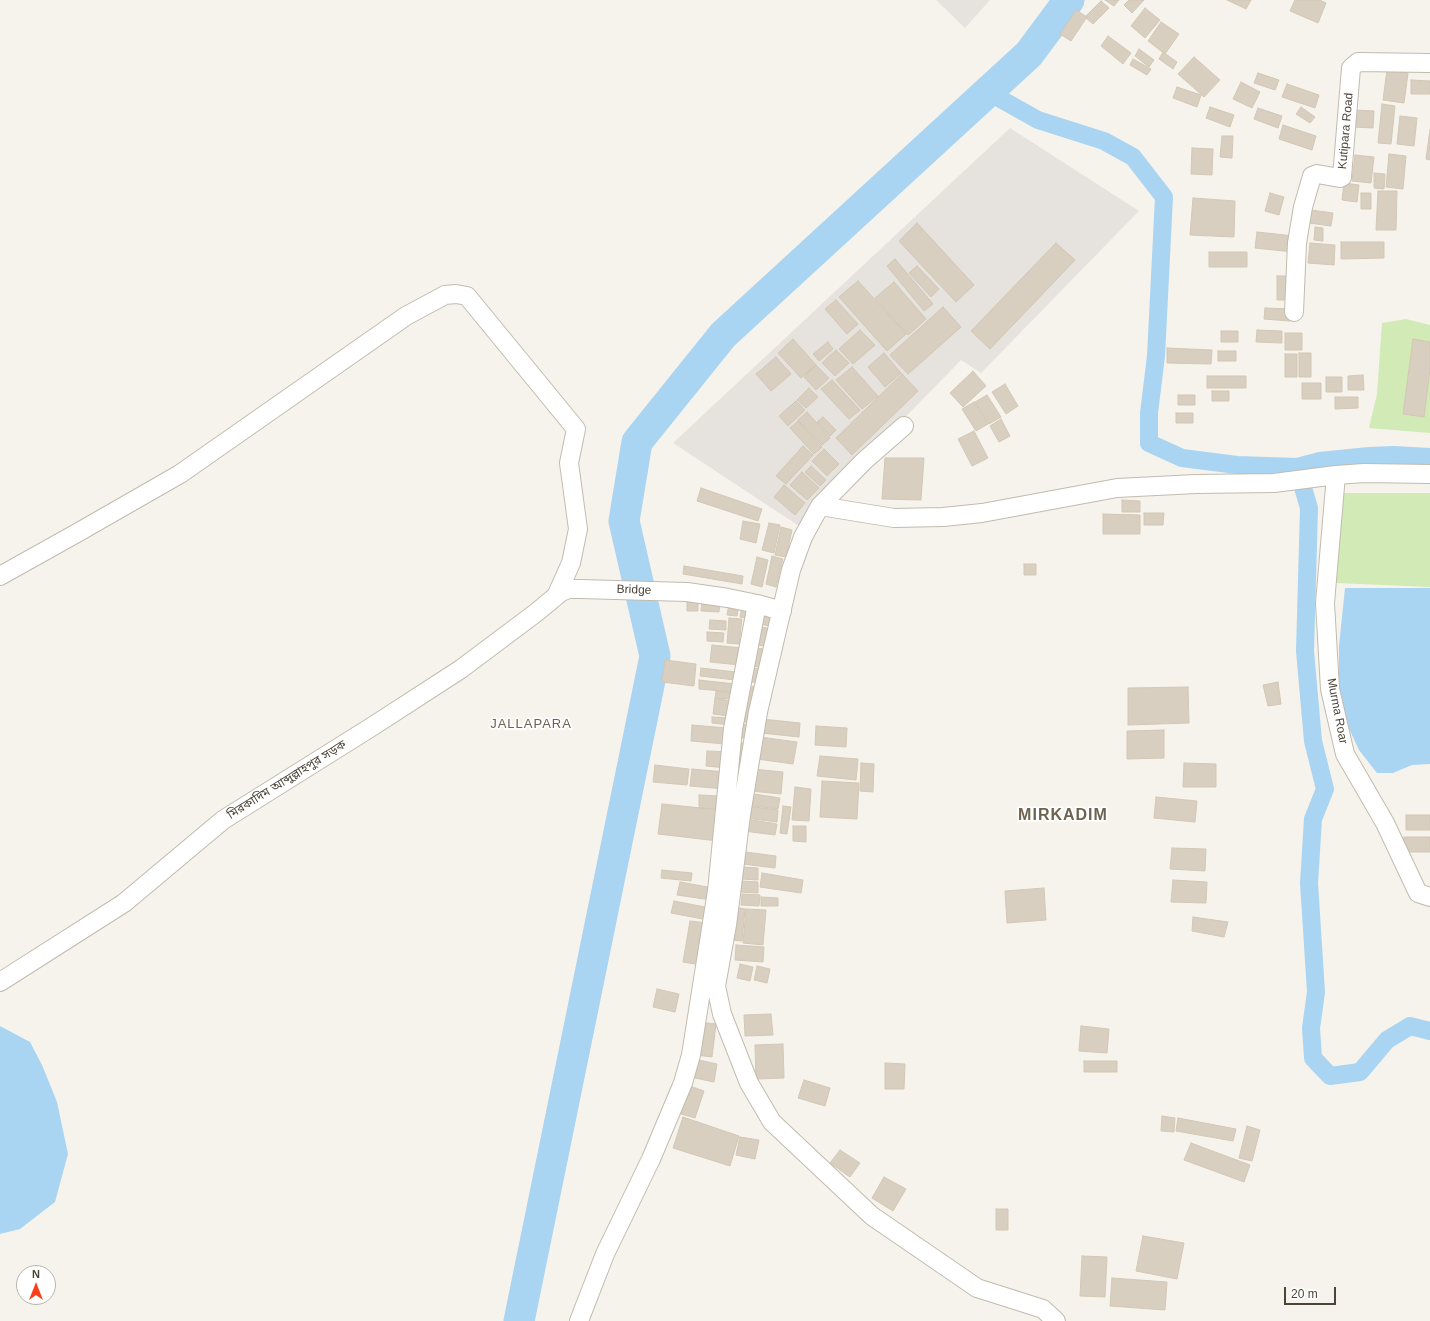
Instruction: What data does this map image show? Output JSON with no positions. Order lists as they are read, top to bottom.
{
  "streets": {
    "street": [
      "Kutipara Road",
      "Bridge",
      "Murma Roar",
      "মিরকাদিম আব্দুল্লাহপুর সড়ক"
    ]
  },
  "crossings": [
    ["Bridge", "মিরকাদিম আব্দুল্লাহপুর সড়ক"]
  ],
  "districts": ["JALLAPARA", "MIRKADIM"],
  "scale_bar": "20 m",
  "north": "top"
}
